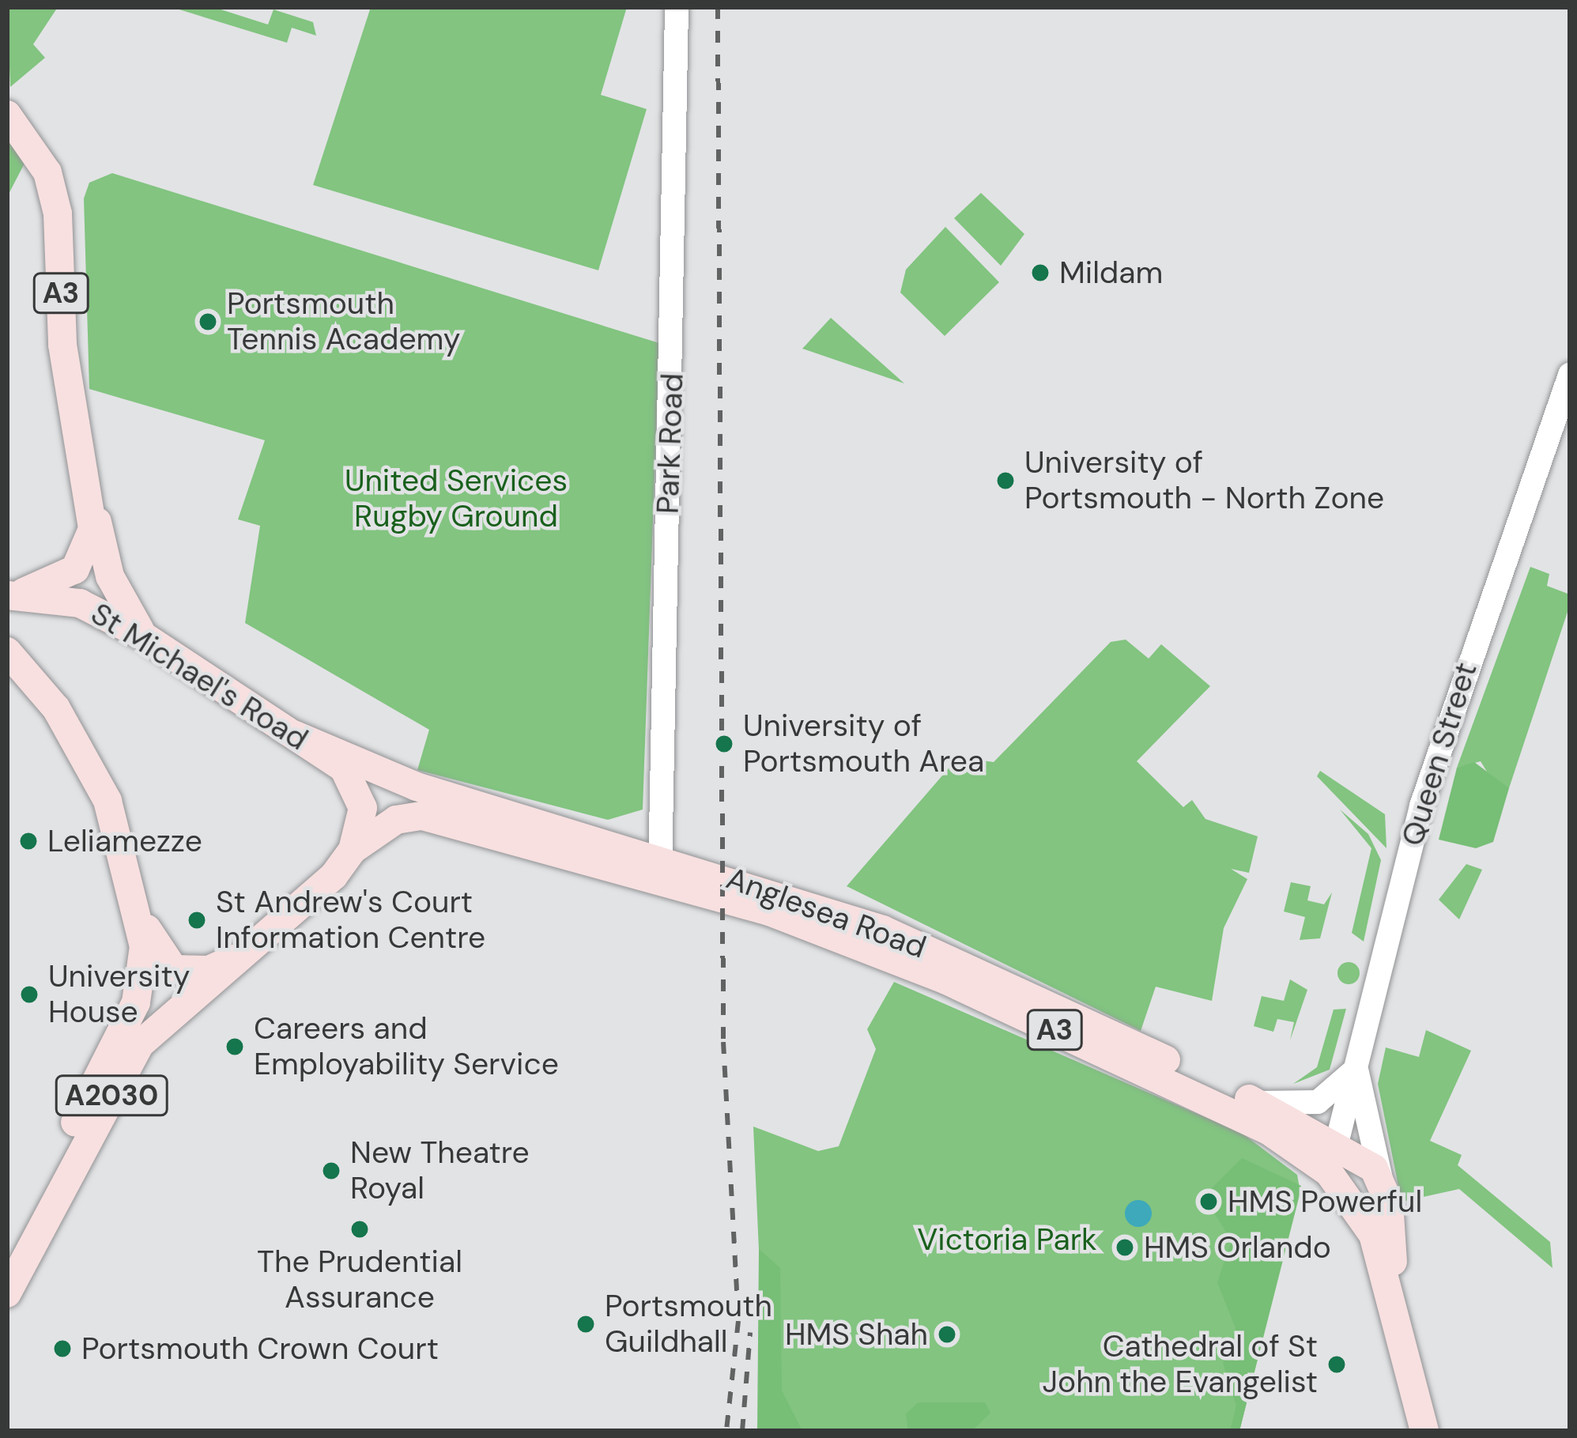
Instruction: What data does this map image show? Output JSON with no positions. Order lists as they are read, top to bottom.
{
  "streets": {
    "main road": [
      "A3",
      "St Michael's Road",
      "Anglesea Road",
      "A2030"
    ],
    "street": ["Park Road", "Queen Street"]
  },
  "crossings": [
    ["A3", "St Michael's Road"],
    ["A3", "Queen Street"],
    ["A3", "Anglesea Road"],
    ["A3", "A2030"],
    ["Park Road", "Anglesea Road"],
    ["St Michael's Road", "Anglesea Road"],
    ["Queen Street", "Anglesea Road"]
  ],
  "parks": ["United Services Rugby Ground", "Victoria Park"],
  "places": [
    "Mildam",
    "Portsmouth Tennis Academy",
    "University of Portsmouth - North Zone",
    "University of Portsmouth Area",
    "Leliamezze",
    "St Andrew's Court Information Centre",
    "University House",
    "Careers and Employability Service",
    "New Theatre Royal",
    "HMS Powerful",
    "The Prudential Assurance",
    "HMS Orlando",
    "Portsmouth Guildhall",
    "HMS Shah",
    "Portsmouth Crown Court",
    "Cathedral of St John the Evangelist"
  ]
}
